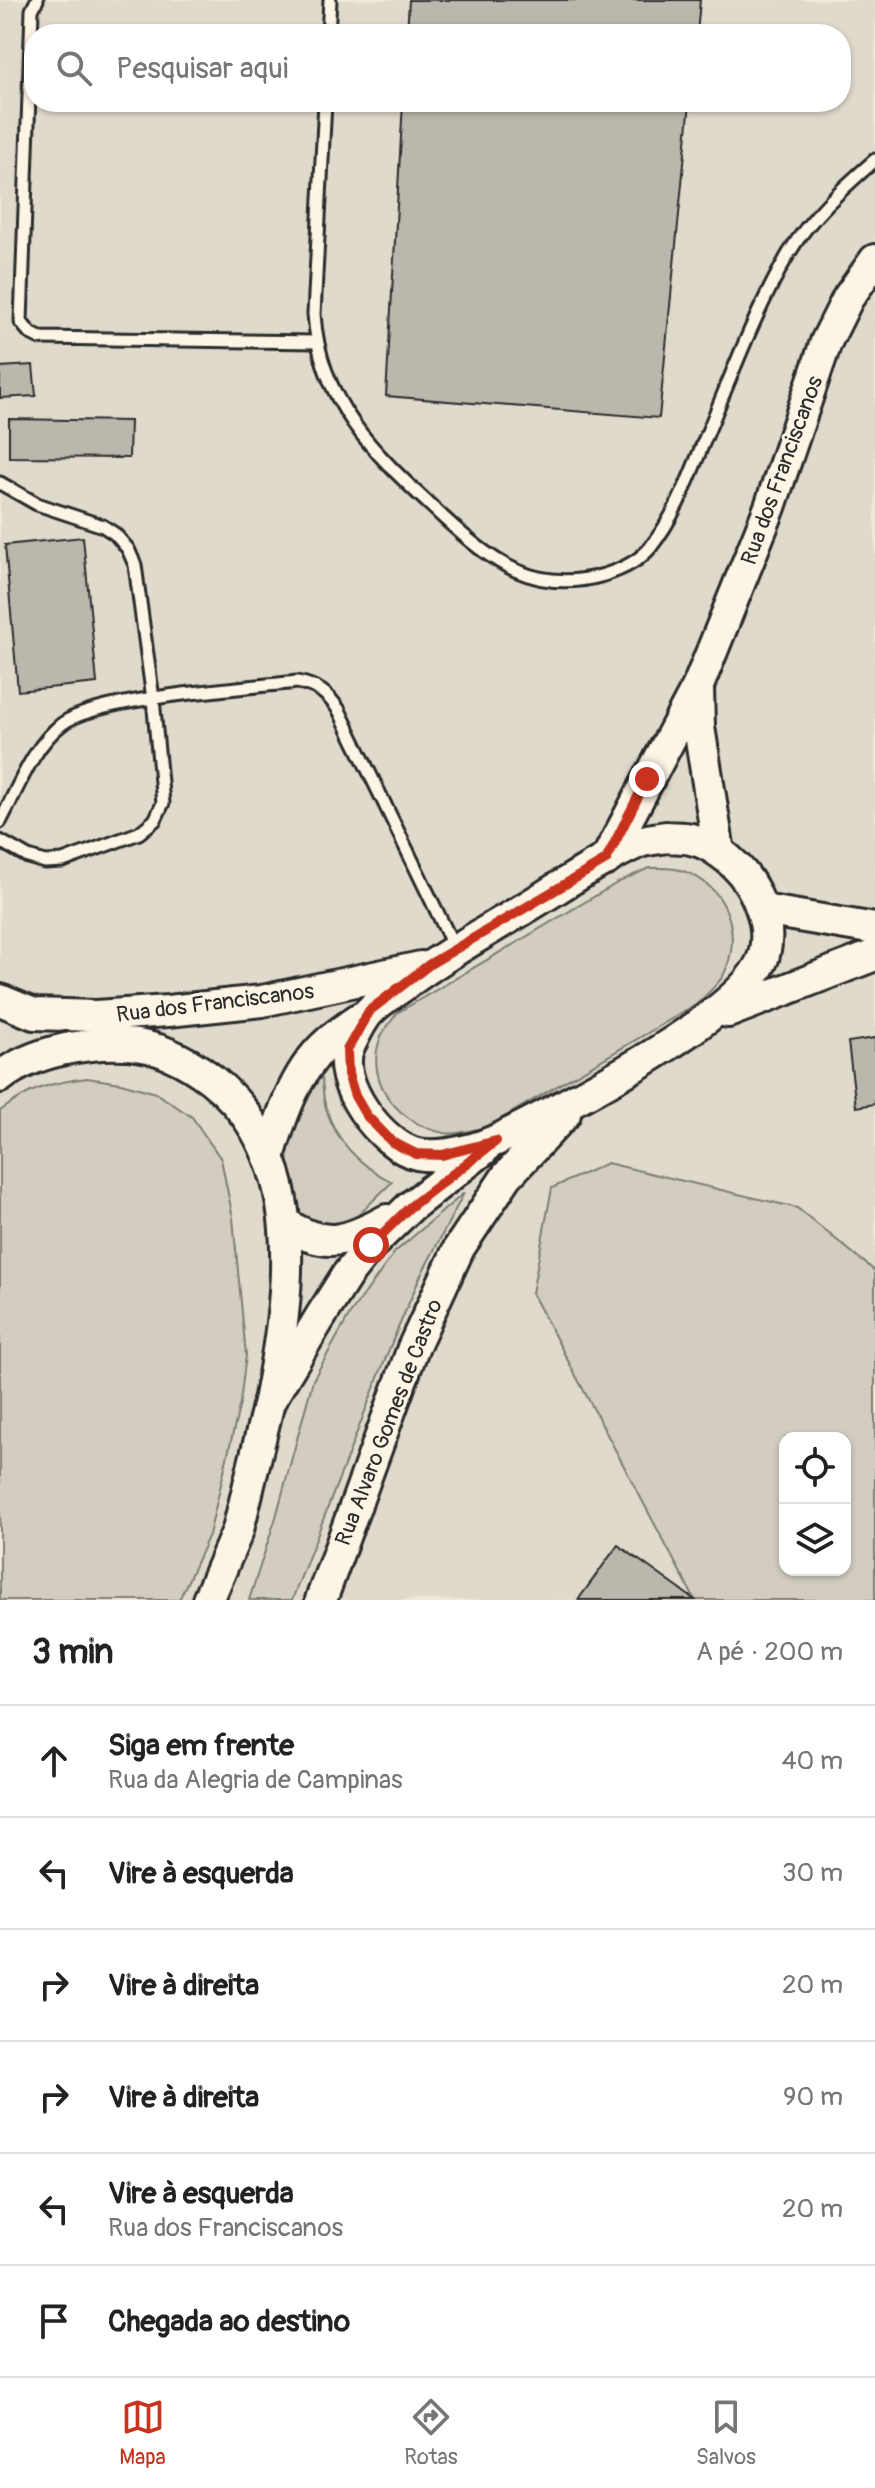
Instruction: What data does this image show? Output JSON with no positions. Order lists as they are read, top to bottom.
{
  "streets": {
    "main road": ["Rua dos Franciscanos", "Rua Alvaro Gomes de Castro"]
  },
  "page": {
    "search": "Pesquisar aqui",
    "heading": ["3 min", "A pé · 200 m"],
    "list": [
      ["Siga em frente", "Rua da Alegria de Campinas", "40 m"],
      ["Vire à esquerda", "30 m"],
      ["Vire à direita", "20 m"],
      ["Vire à direita", "90 m"],
      ["Vire à esquerda", "Rua dos Franciscanos", "20 m"],
      "Chegada ao destino"
    ],
    "nav": ["Mapa", "Rotas", "Salvos"]
  }
}
